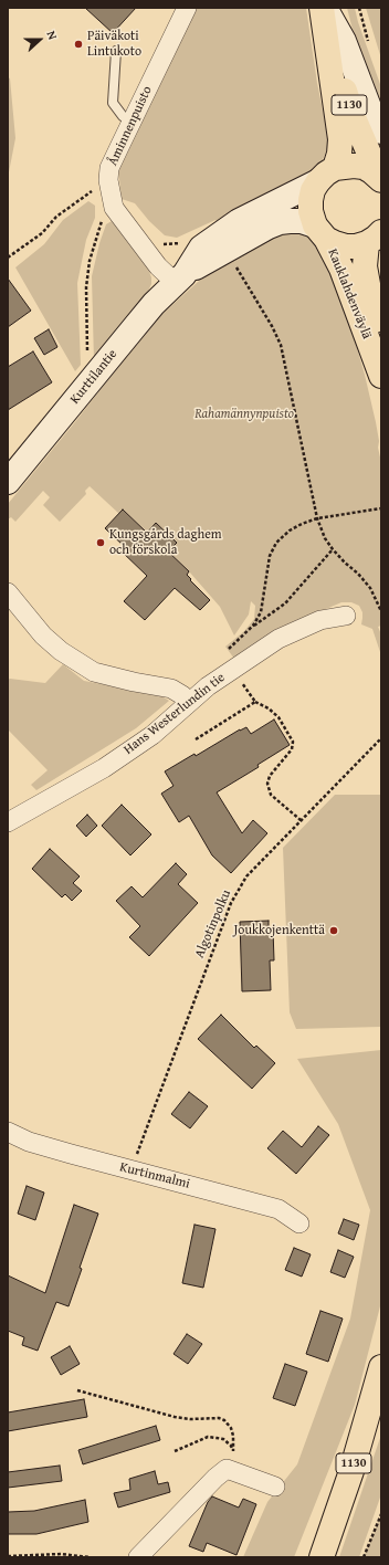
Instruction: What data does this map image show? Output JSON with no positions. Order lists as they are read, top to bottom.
{
  "streets": {
    "main road": ["1130", "Kauklahdenväylä"],
    "street": [
      "Åminnenpuisto",
      "Kurttilantie",
      "Hans Westerlundin tie",
      "Kurtinmalmi"
    ],
    "path": ["Algotinpolku"]
  },
  "crossings": [
    ["1130", "Kauklahdenväylä"],
    ["1130", "Kurttilantie"],
    ["Åminnenpuisto", "Kurttilantie"],
    ["Kauklahdenväylä", "Kurttilantie"]
  ],
  "parks": ["Rahamännynpuisto"],
  "places": ["Päiväkoti Lintukoto", "Kungsgårds daghem och förskola", "Joukkojenkenttä"],
  "north": "right"
}
